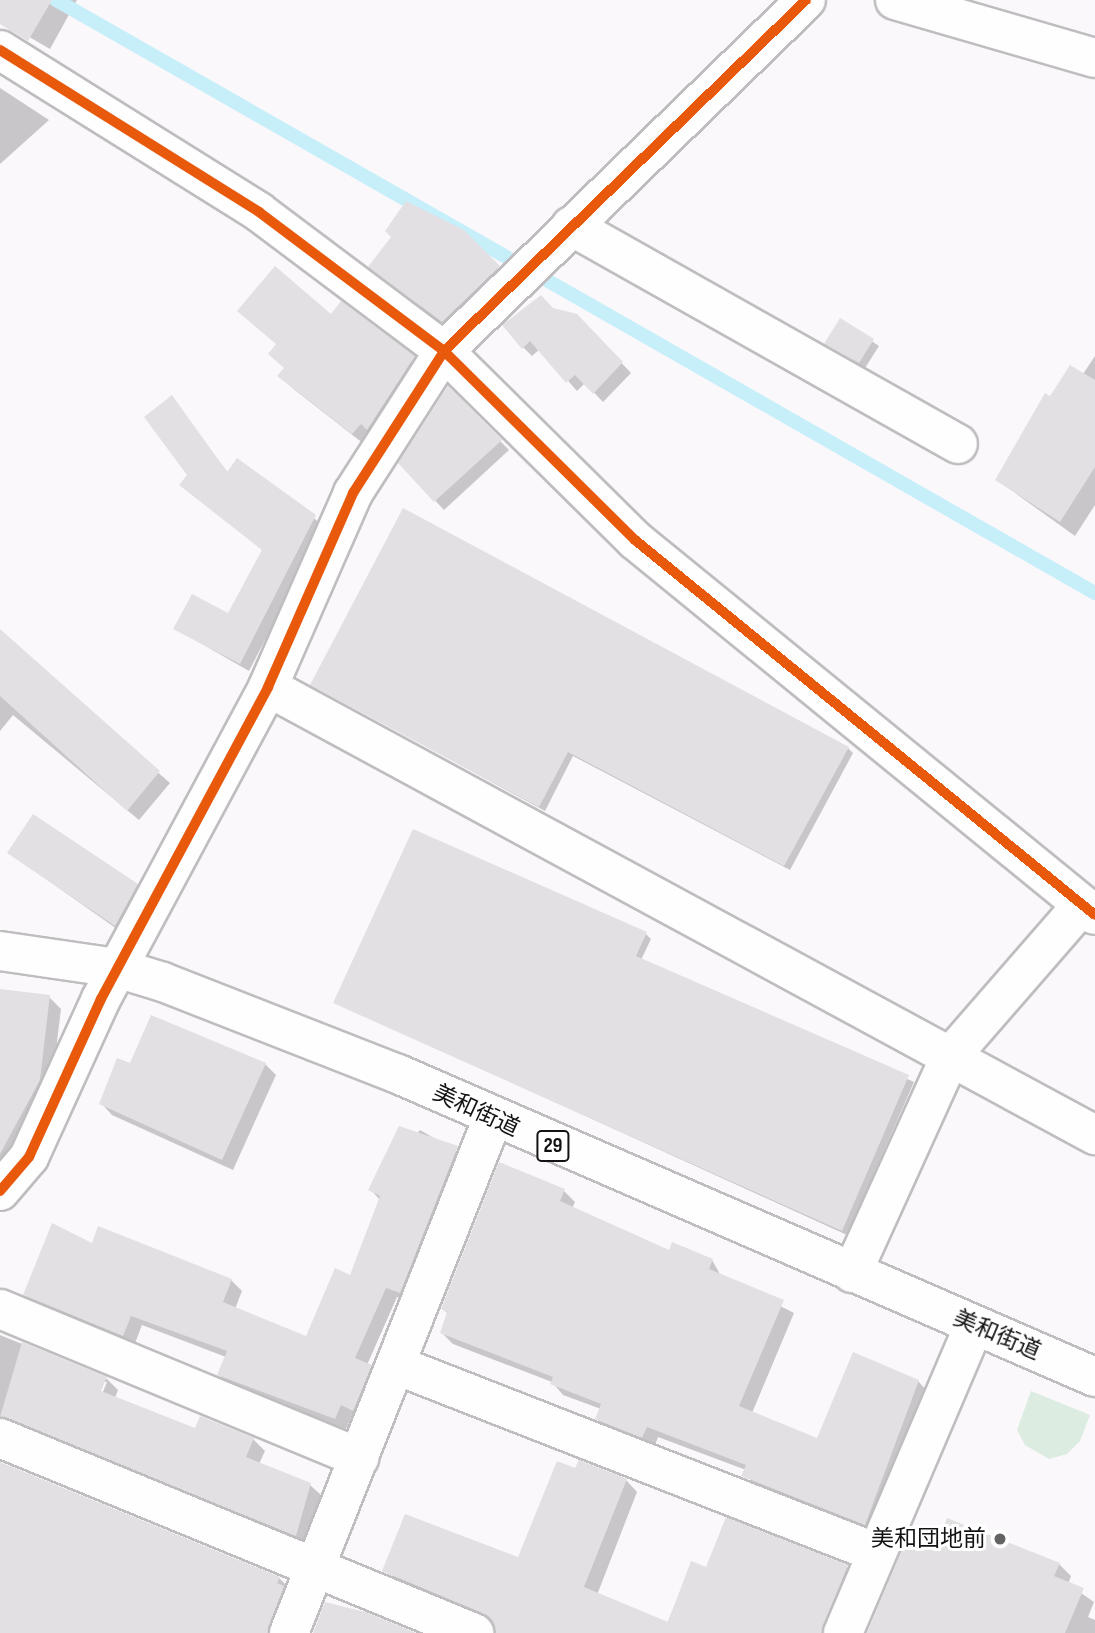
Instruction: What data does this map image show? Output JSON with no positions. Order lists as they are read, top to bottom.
{
  "streets": {
    "street": ["美和街道", "29"]
  },
  "places": ["美和団地前"]
}
